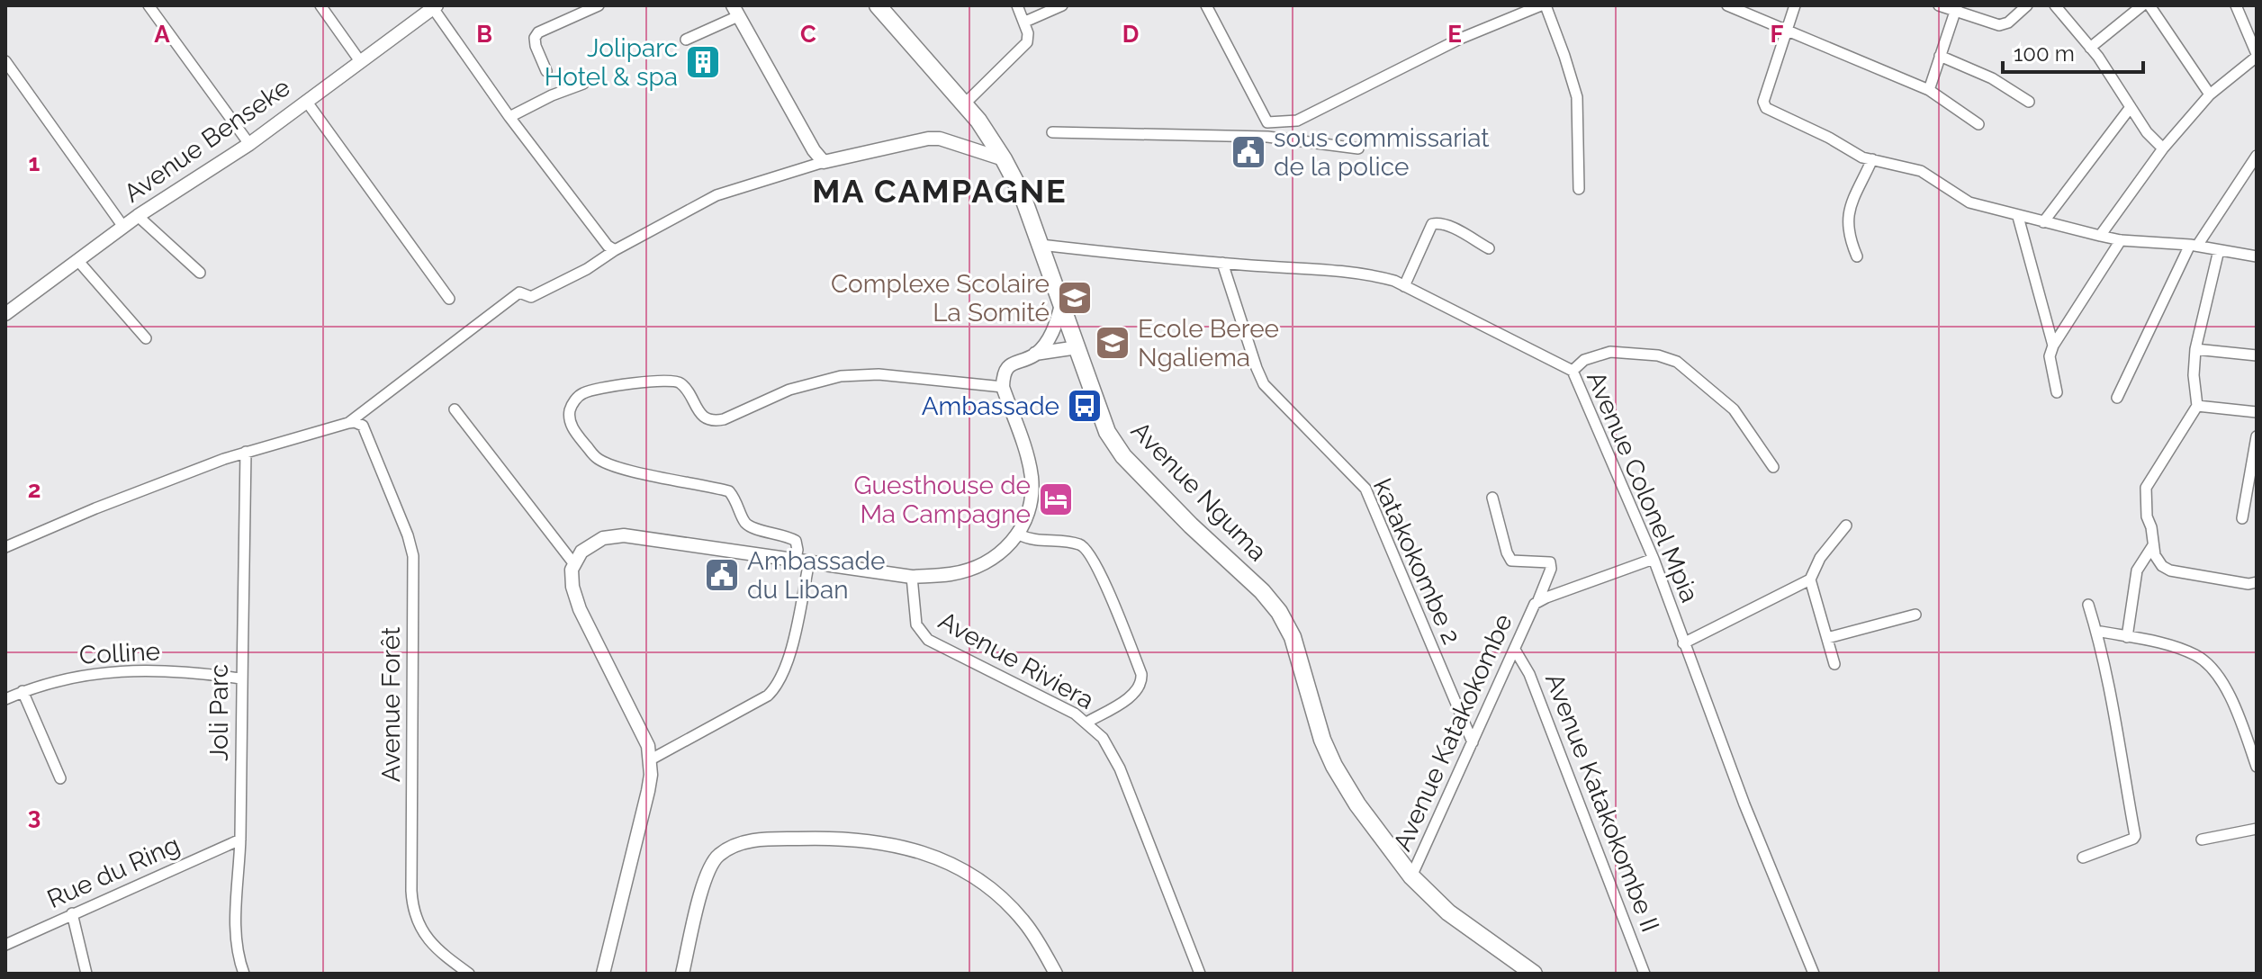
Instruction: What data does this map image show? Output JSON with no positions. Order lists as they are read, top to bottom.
{
  "streets": {
    "main road": ["Avenue Nguma"],
    "street": [
      "Avenue Benseke",
      "Avenue Colonel Mpia",
      "katakokombe 2",
      "Colline",
      "Avenue Riviera",
      "Avenue Forêt",
      "Joli Parc",
      "Avenue Katakokombe",
      "Avenue Katakokombe II",
      "Rue du Ring"
    ]
  },
  "crossings": [
    ["Avenue Colonel Mpia", "Avenue Nguma"],
    ["Avenue Colonel Mpia", "katakokombe 2"],
    ["Avenue Colonel Mpia", "Avenue Katakokombe"],
    ["Avenue Nguma", "Avenue Katakokombe"],
    ["katakokombe 2", "Avenue Katakokombe"],
    ["Colline", "Joli Parc"],
    ["Joli Parc", "Rue du Ring"],
    ["Avenue Katakokombe", "Avenue Katakokombe II"]
  ],
  "districts": ["MA CAMPAGNE"],
  "places": {
    "building": ["Joliparc Hotel & spa"],
    "public building": ["sous commissariat de la police", "Ambassade du Liban"],
    "school or university": ["Complexe Scolaire La Somité", "Ecole Beree Ngaliema"],
    "bus stop": ["Ambassade"],
    "hotel": ["Guesthouse de Ma Campagne"]
  },
  "scale_bar": "100 m",
  "grid": {
    "columns": [
      "A",
      "B",
      "C",
      "D",
      "E",
      "F"
    ],
    "rows": ["1", "2", "3"]
  }
}
